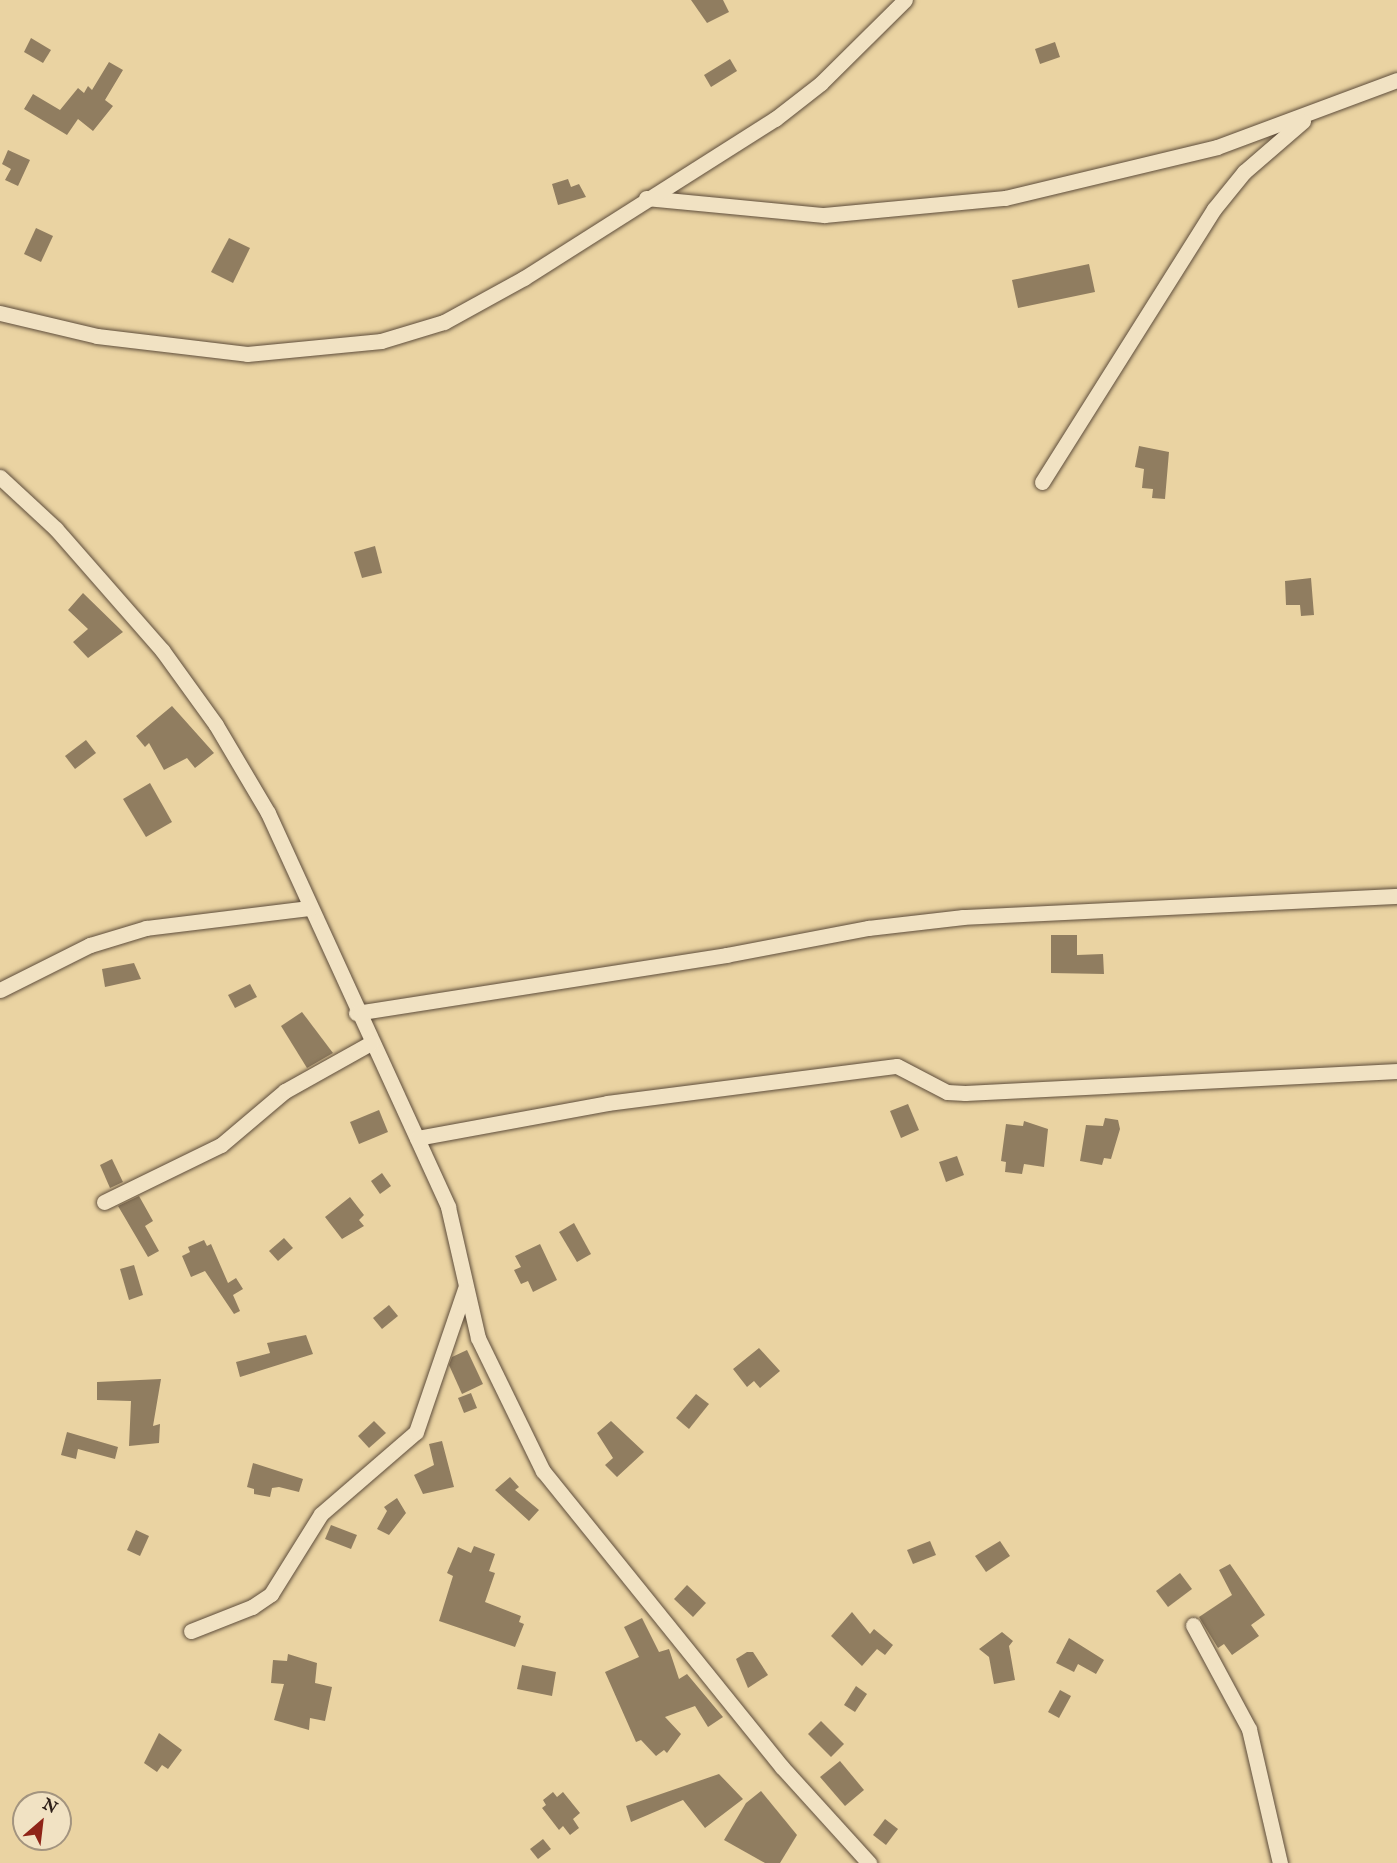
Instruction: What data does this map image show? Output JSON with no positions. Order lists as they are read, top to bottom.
{
  "north": "top right"
}
